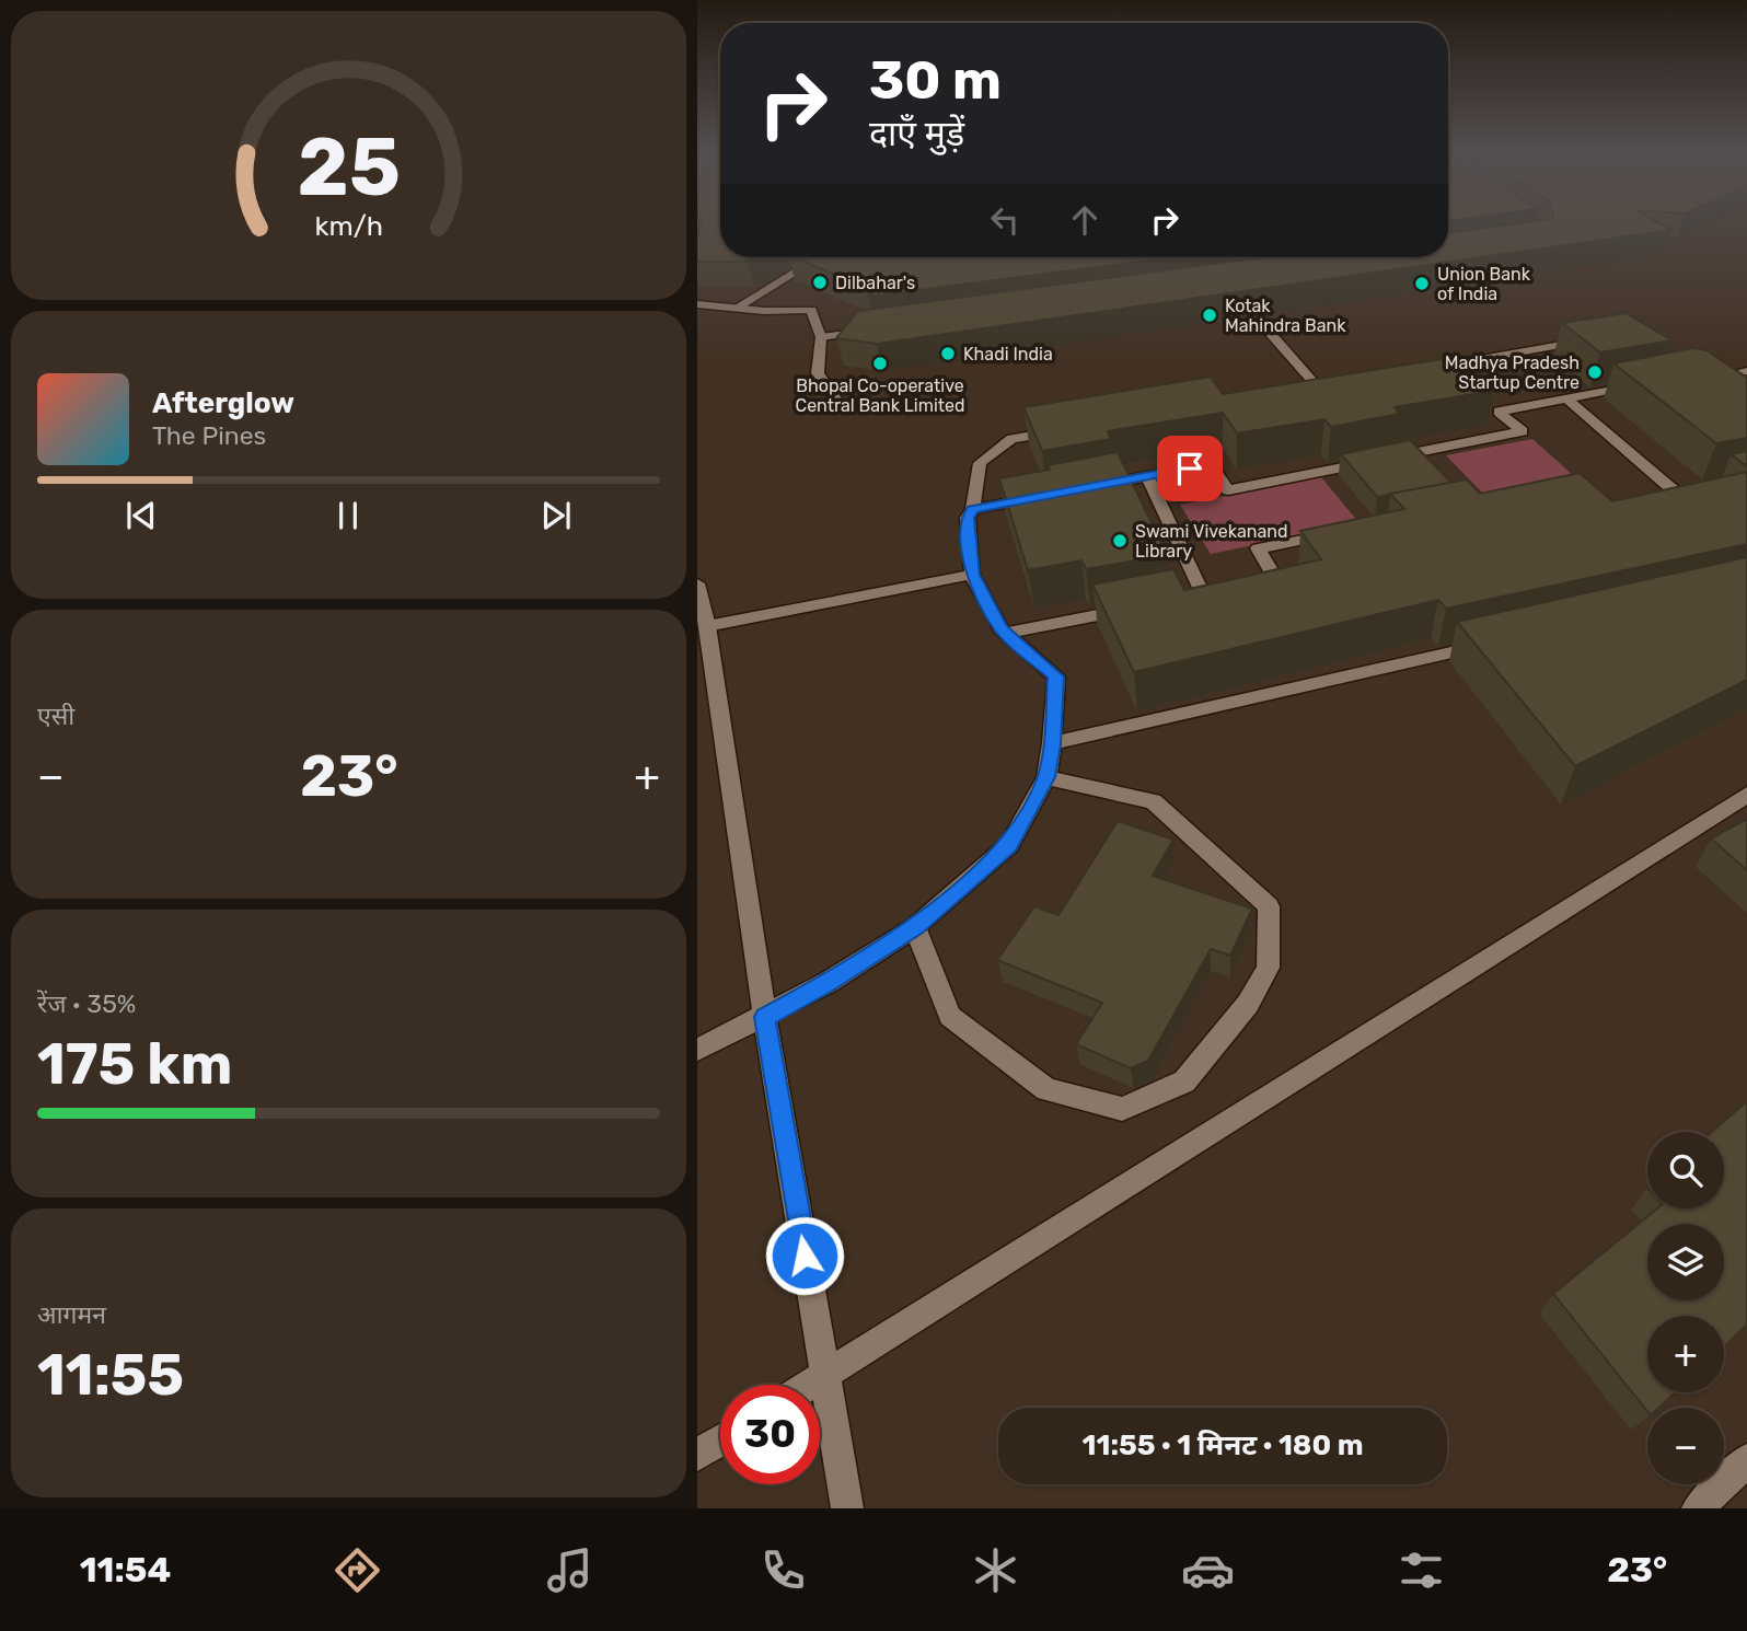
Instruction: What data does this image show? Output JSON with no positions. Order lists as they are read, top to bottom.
{
  "places": [
    "Dilbahar's",
    "Union Bank of India",
    "Kotak Mahindra Bank",
    "Khadi India",
    "Bhopal Co-operative Central Bank Limited",
    "Madhya Pradesh Startup Centre",
    "Swami Vivekanand Library"
  ],
  "page": {
    "turn": ["30 m", "दाएँ मुड़ें"],
    "song": ["Afterglow", "The Pines"],
    "tile": [
      "एसी",
      ["रेंज · 35%", "175 km"],
      ["आगमन", "11:55"]
    ],
    "heat": ["−", "23°", "+"],
    "map_buttons": ["+", "−"],
    "limit": "30",
    "trip": "11:55 · 1 मिनट · 180 m",
    "tabs": ["11:54", "23°"],
    "gauge": ["25", "km/h"]
  }
}
